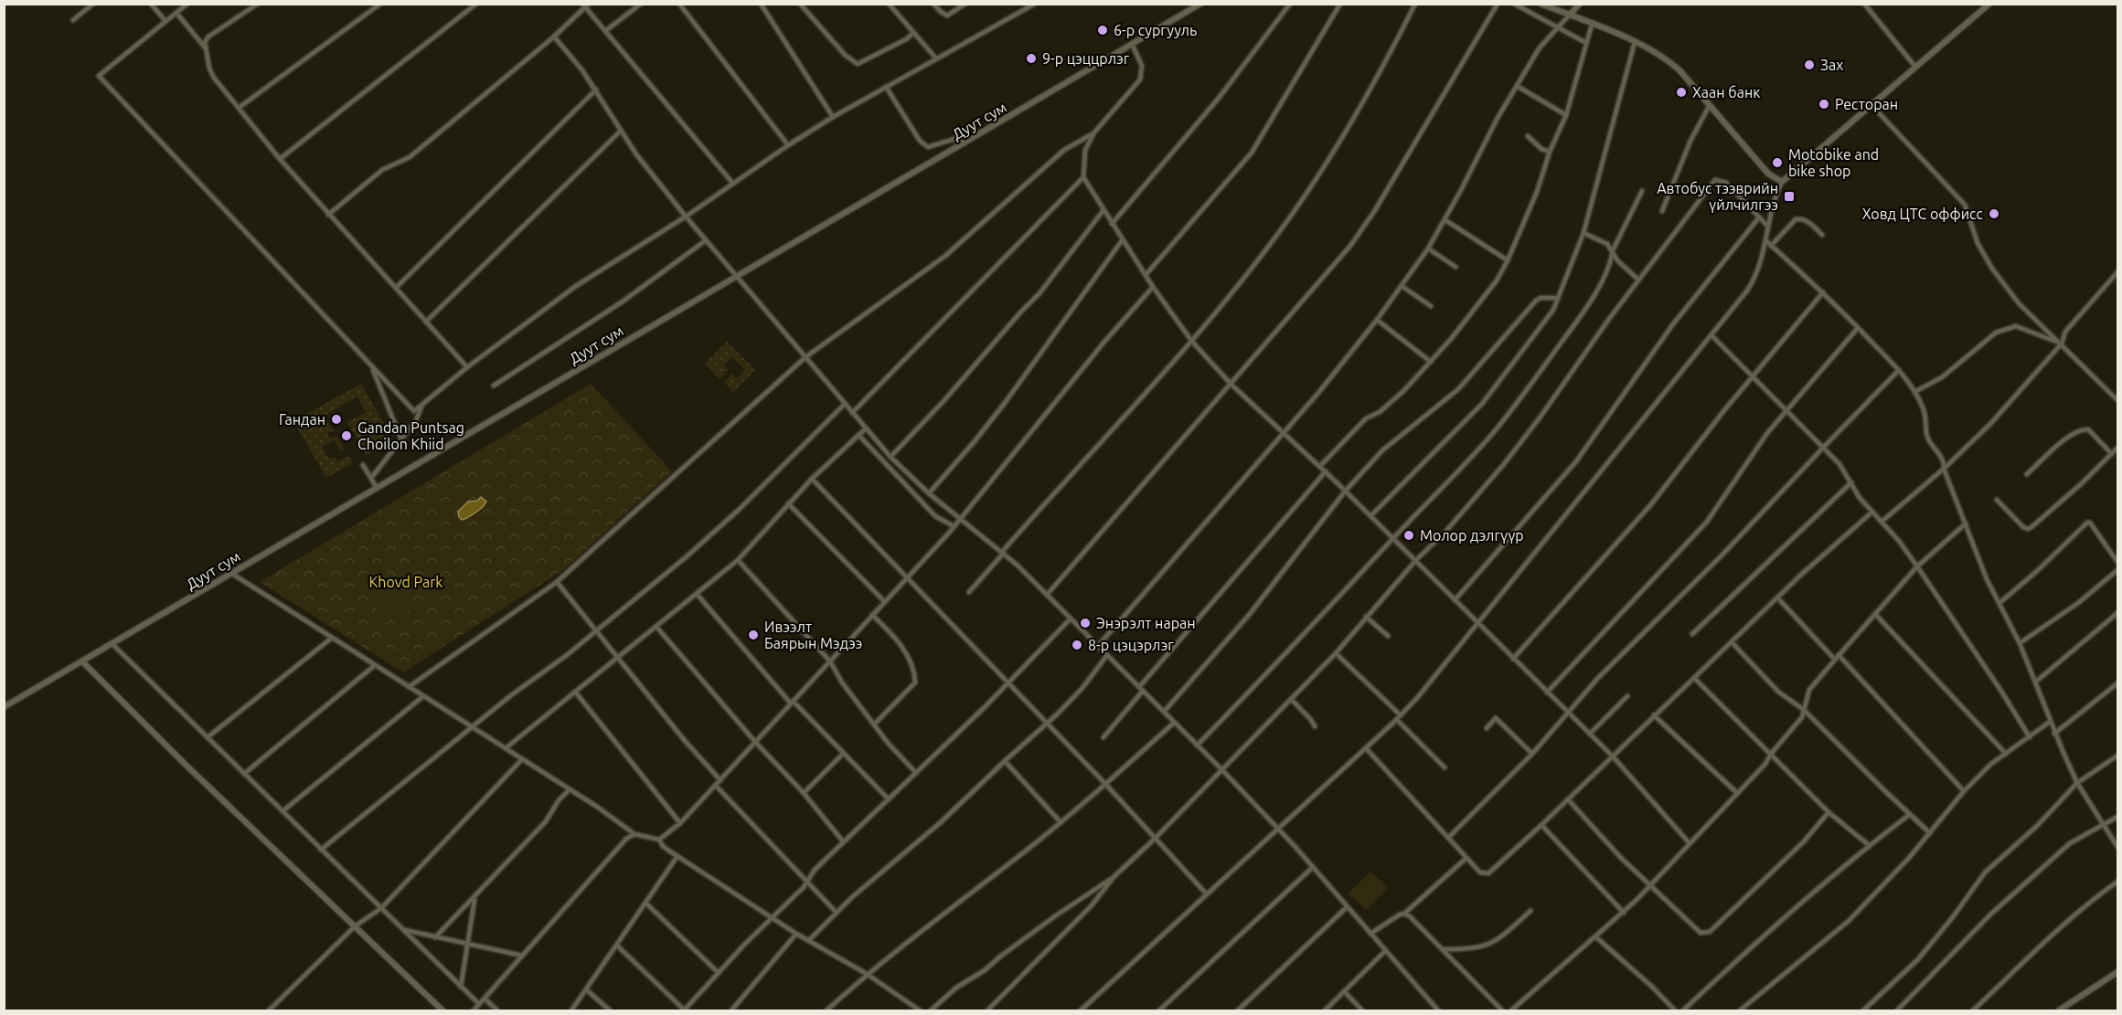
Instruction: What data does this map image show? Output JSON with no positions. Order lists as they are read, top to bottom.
{
  "streets": {
    "main road": ["Дуут сум"]
  },
  "parks": ["Khovd Park"],
  "places": {
    "other": [
      "6-р сургууль",
      "9-р цэццрлэг",
      "Зах",
      "Хаан банк",
      "Ресторан",
      "Motobike and bike shop",
      "Ховд ЦТС оффисс",
      "Гандан",
      "Gandan Puntsag Choilon Khiid",
      "Молор дэлгүүр",
      "Энэрэлт наран",
      "Ивээлт Баярын Мэдээ",
      "8-р цэцэрлэг"
    ],
    "transit": ["Автобус тээврийн үйлчилгээ"]
  }
}
